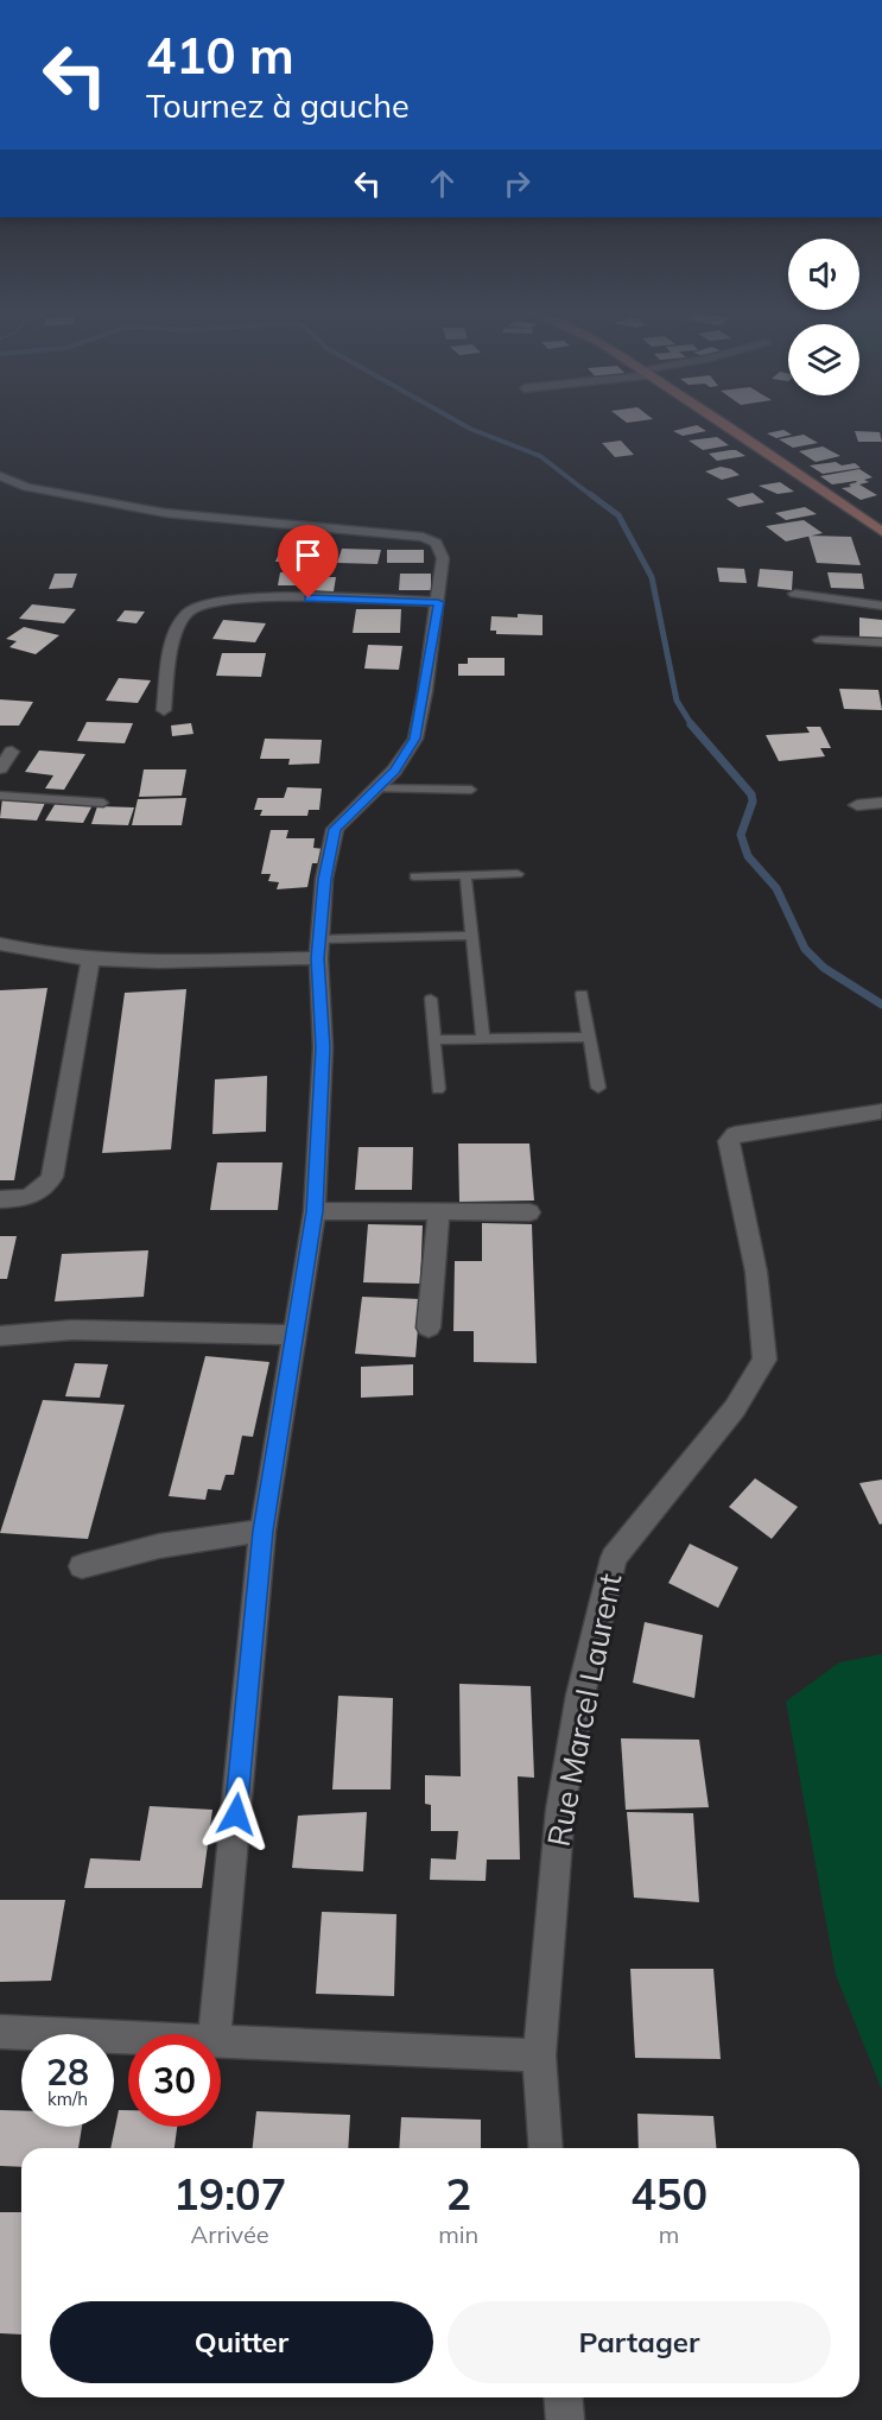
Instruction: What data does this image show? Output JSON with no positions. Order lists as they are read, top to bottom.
{
  "streets": {
    "street": ["Rue Marcel Laurent"]
  },
  "page": {
    "turn": ["410 m", "Tournez à gauche"],
    "speed": "28 km/h",
    "limit": "30",
    "eta": [
      "19:07",
      "Arrivée",
      "2",
      "min",
      "450",
      "m"
    ],
    "buttons": ["Quitter", "Partager"]
  }
}
